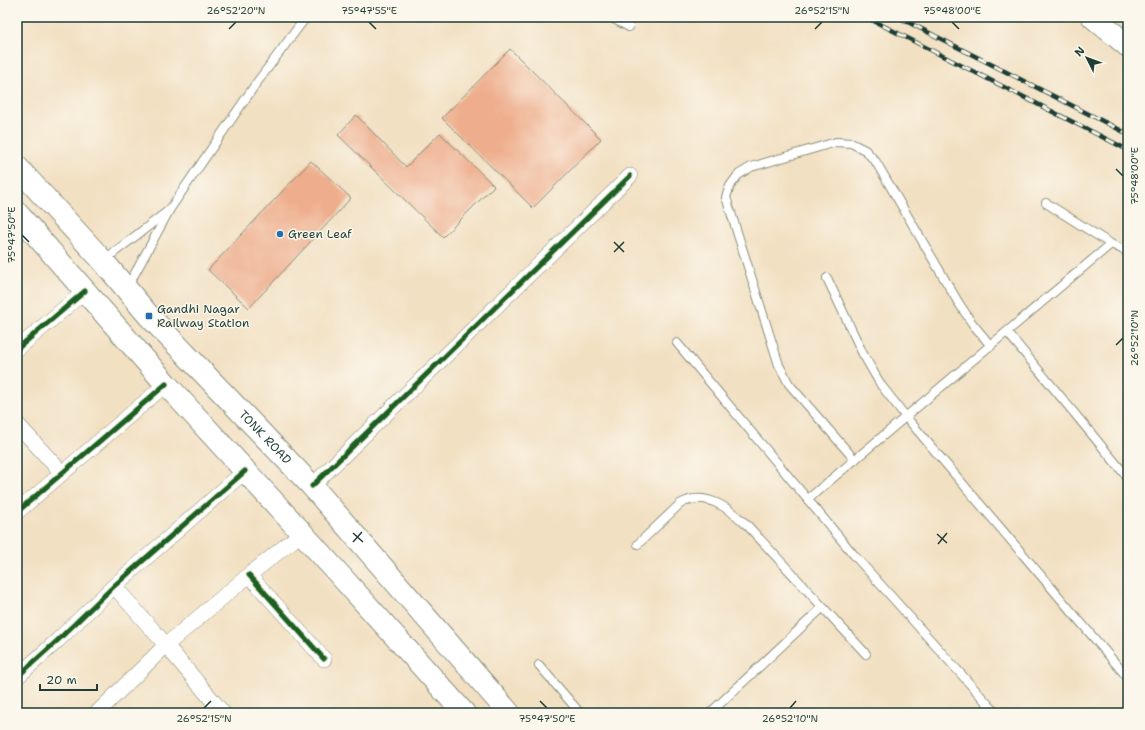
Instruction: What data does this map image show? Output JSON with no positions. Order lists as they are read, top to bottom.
{
  "streets": {
    "main road": ["TONK ROAD"]
  },
  "places": {
    "other": ["Green Leaf"],
    "transit": ["Gandhi Nagar Railway Station"]
  },
  "scale_bar": "20 m",
  "north": "top left",
  "coordinates": [
    "26°52'20\"N",
    "75°47'55\"E",
    "26°52'15\"N",
    "75°48'00\"E",
    "75°47'50\"E",
    "26°52'10\"N"
  ]
}
